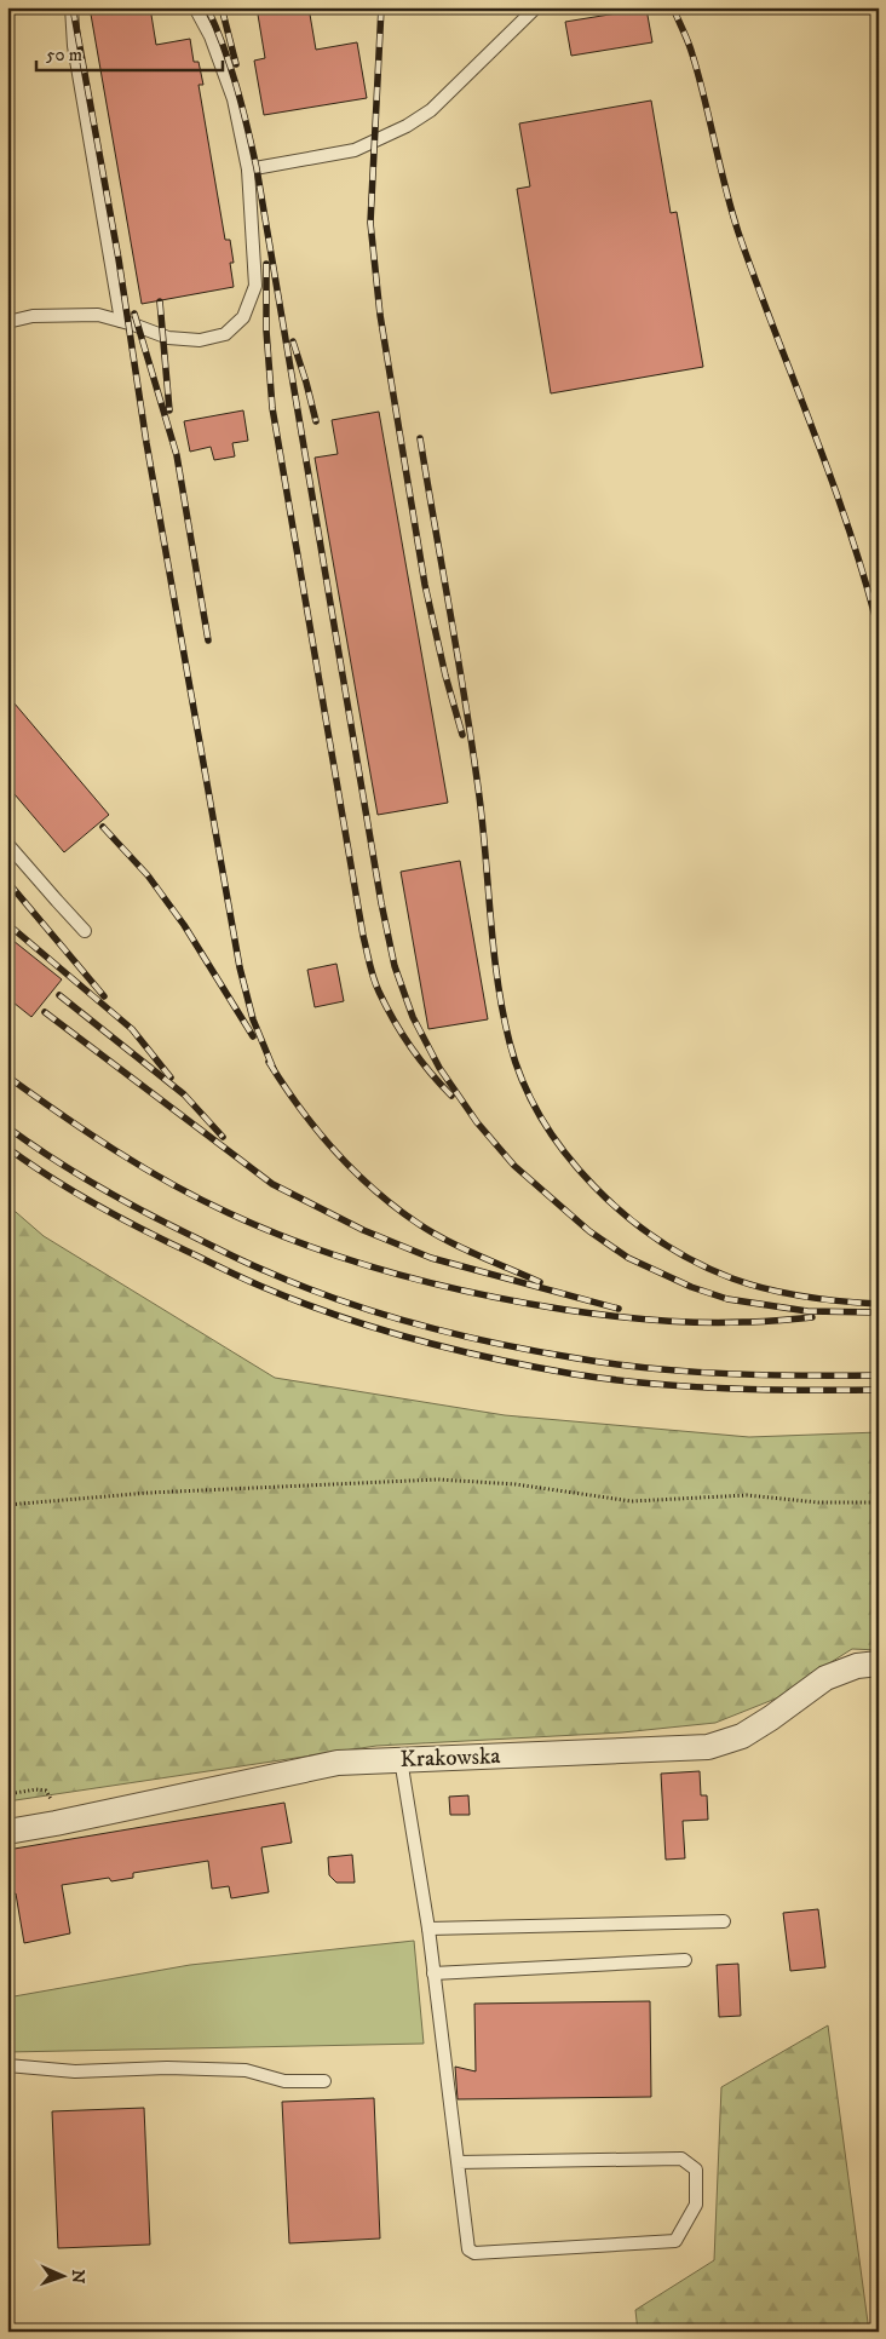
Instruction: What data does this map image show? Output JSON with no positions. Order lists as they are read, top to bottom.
{
  "streets": {
    "street": ["Krakowska"]
  },
  "scale_bar": "50 m",
  "north": "right"
}
